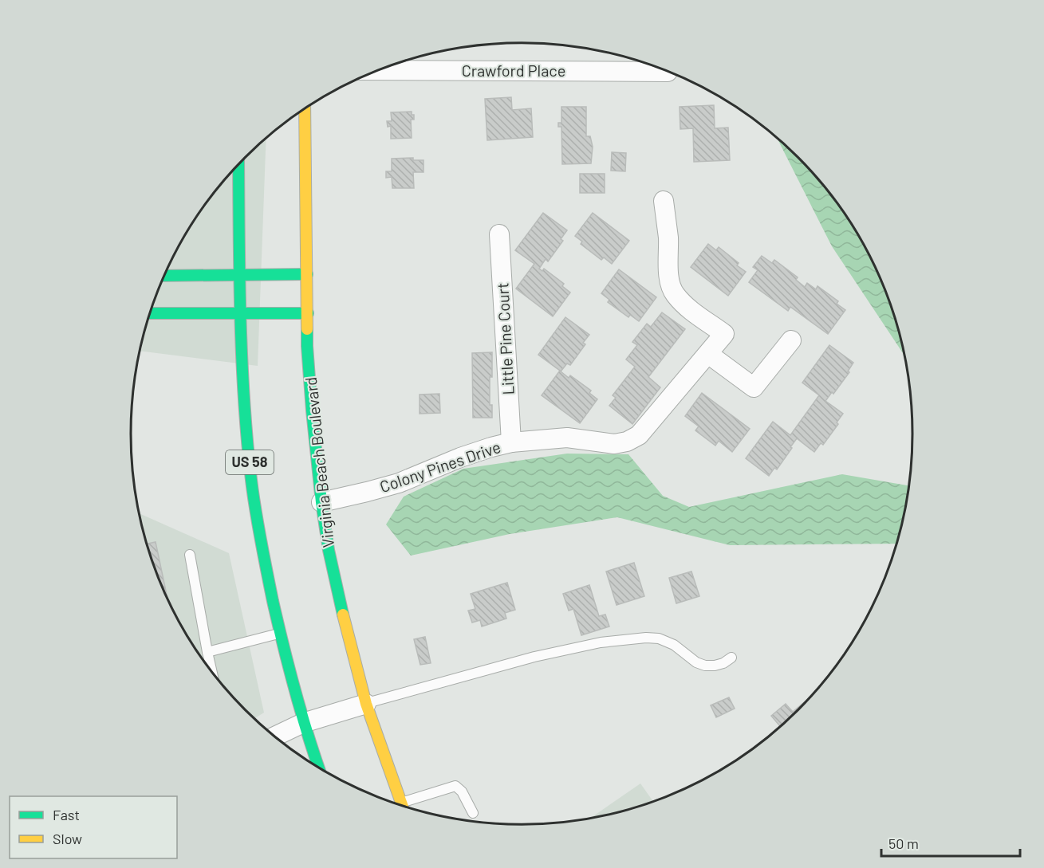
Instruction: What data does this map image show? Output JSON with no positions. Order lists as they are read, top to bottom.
{
  "streets": {
    "main road": ["US 58", "Virginia Beach Boulevard"],
    "street": ["Crawford Place", "Little Pine Court", "Colony Pines Drive"]
  },
  "crossings": [
    ["Little Pine Court", "Colony Pines Drive"],
    ["Virginia Beach Boulevard", "Colony Pines Drive"]
  ],
  "legend": ["Fast", "Slow"],
  "scale_bar": "50 m"
}
